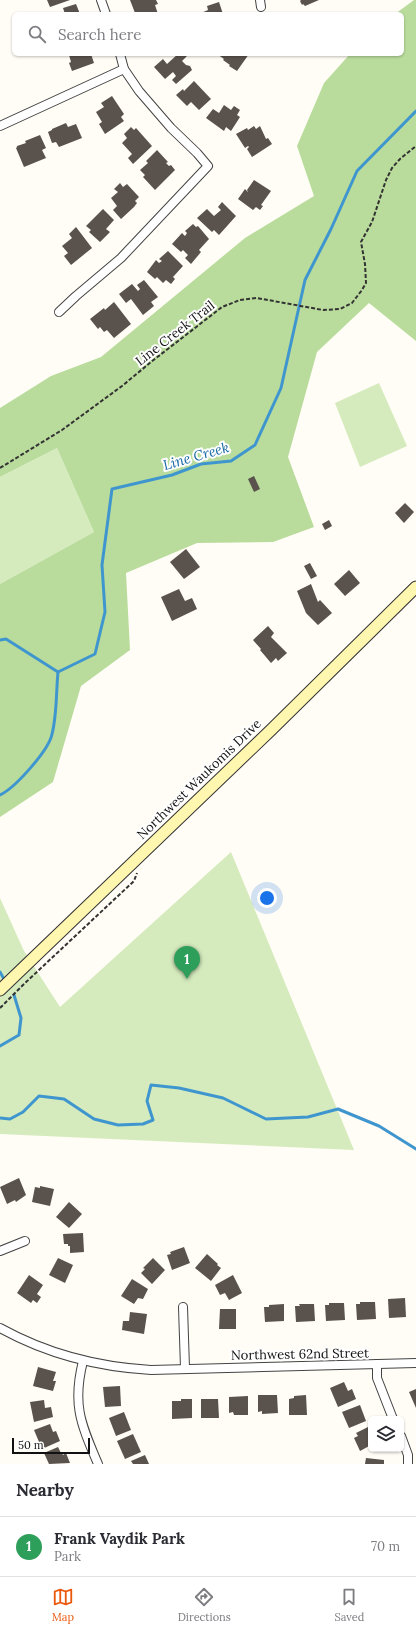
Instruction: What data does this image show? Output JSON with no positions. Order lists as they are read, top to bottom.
{
  "streets": {
    "main road": ["Northwest Waukomis Drive"],
    "street": ["Northwest 62nd Street"],
    "path": ["Line Creek Trail"]
  },
  "water": ["Line Creek"],
  "scale_bar": "50 m",
  "page": {
    "search": "Search here",
    "pins": "1",
    "scale": "50 m",
    "heading": "Nearby",
    "list": [
      {
        "mark": "1",
        "name": "Frank Vaydik Park",
        "note": "Park",
        "value": "70 m"
      }
    ],
    "nav": ["Map", "Directions", "Saved"]
  }
}
